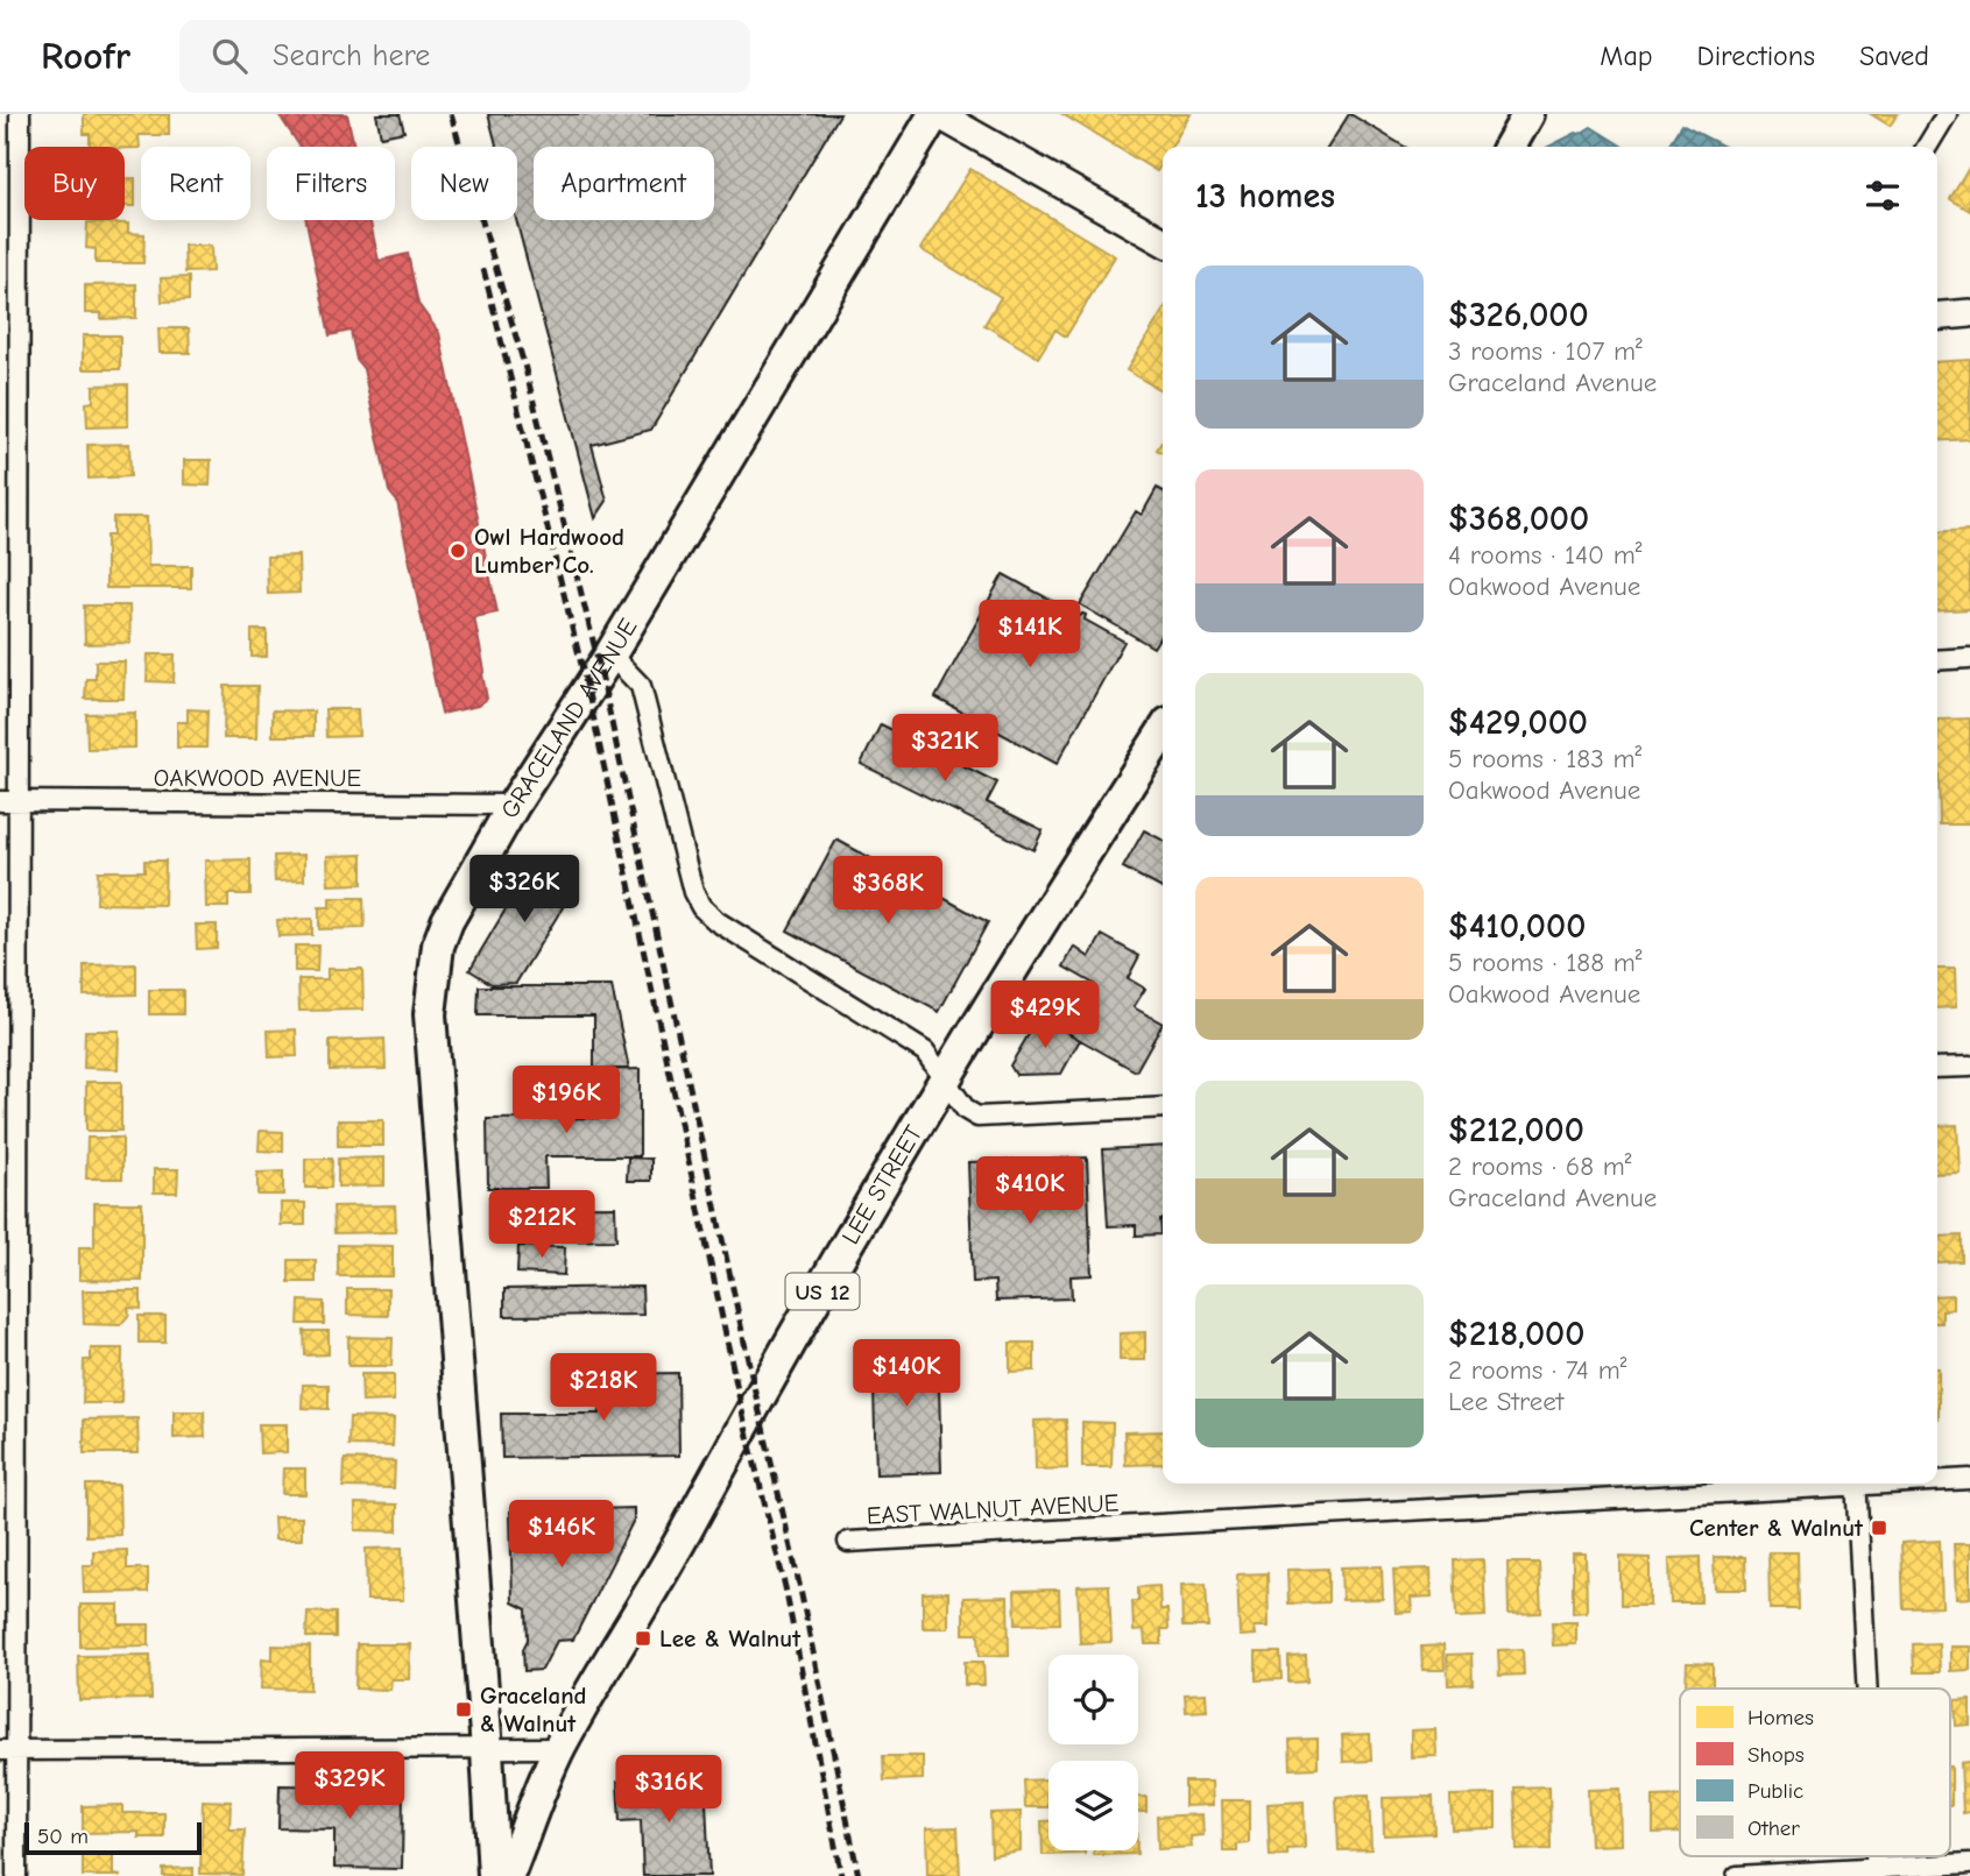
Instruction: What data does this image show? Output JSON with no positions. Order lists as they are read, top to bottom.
{
  "streets": {
    "main road": ["GRACELAND AVENUE", "LEE STREET", "US 12"],
    "street": ["OAKWOOD AVENUE", "EAST WALNUT AVENUE"]
  },
  "crossings": [
    ["GRACELAND AVENUE", "OAKWOOD AVENUE"]
  ],
  "places": {
    "other": ["Owl Hardwood Lumber Co."],
    "transit": ["Center & Walnut", "Lee & Walnut", "Graceland & Walnut"]
  },
  "legend": [
    "Homes",
    "Shops",
    "Public",
    "Other"
  ],
  "scale_bar": "50 m",
  "page": {
    "header": "Roofr",
    "search": "Search here",
    "nav": ["Map", "Directions", "Saved"],
    "chip": [
      "Buy",
      "Rent",
      "Filters",
      "New",
      "Apartment"
    ],
    "heading": "13 homes",
    "list": [
      {
        "name": "$326,000",
        "note": "3 rooms · 107 m² · Graceland Avenue"
      },
      {
        "name": "$368,000",
        "note": "4 rooms · 140 m² · Oakwood Avenue"
      },
      {
        "name": "$429,000",
        "note": "5 rooms · 183 m² · Oakwood Avenue"
      },
      {
        "name": "$410,000",
        "note": "5 rooms · 188 m² · Oakwood Avenue"
      },
      {
        "name": "$212,000",
        "note": "2 rooms · 68 m² · Graceland Avenue"
      },
      {
        "name": "$218,000",
        "note": "2 rooms · 74 m² · Lee Street"
      }
    ],
    "price": [
      "$141K",
      "$321K",
      "$326K",
      "$368K",
      "$429K",
      "$196K",
      "$410K",
      "$212K",
      "$140K",
      "$218K",
      "$146K",
      "$329K",
      "$316K"
    ],
    "scale": "50 m"
  }
}
